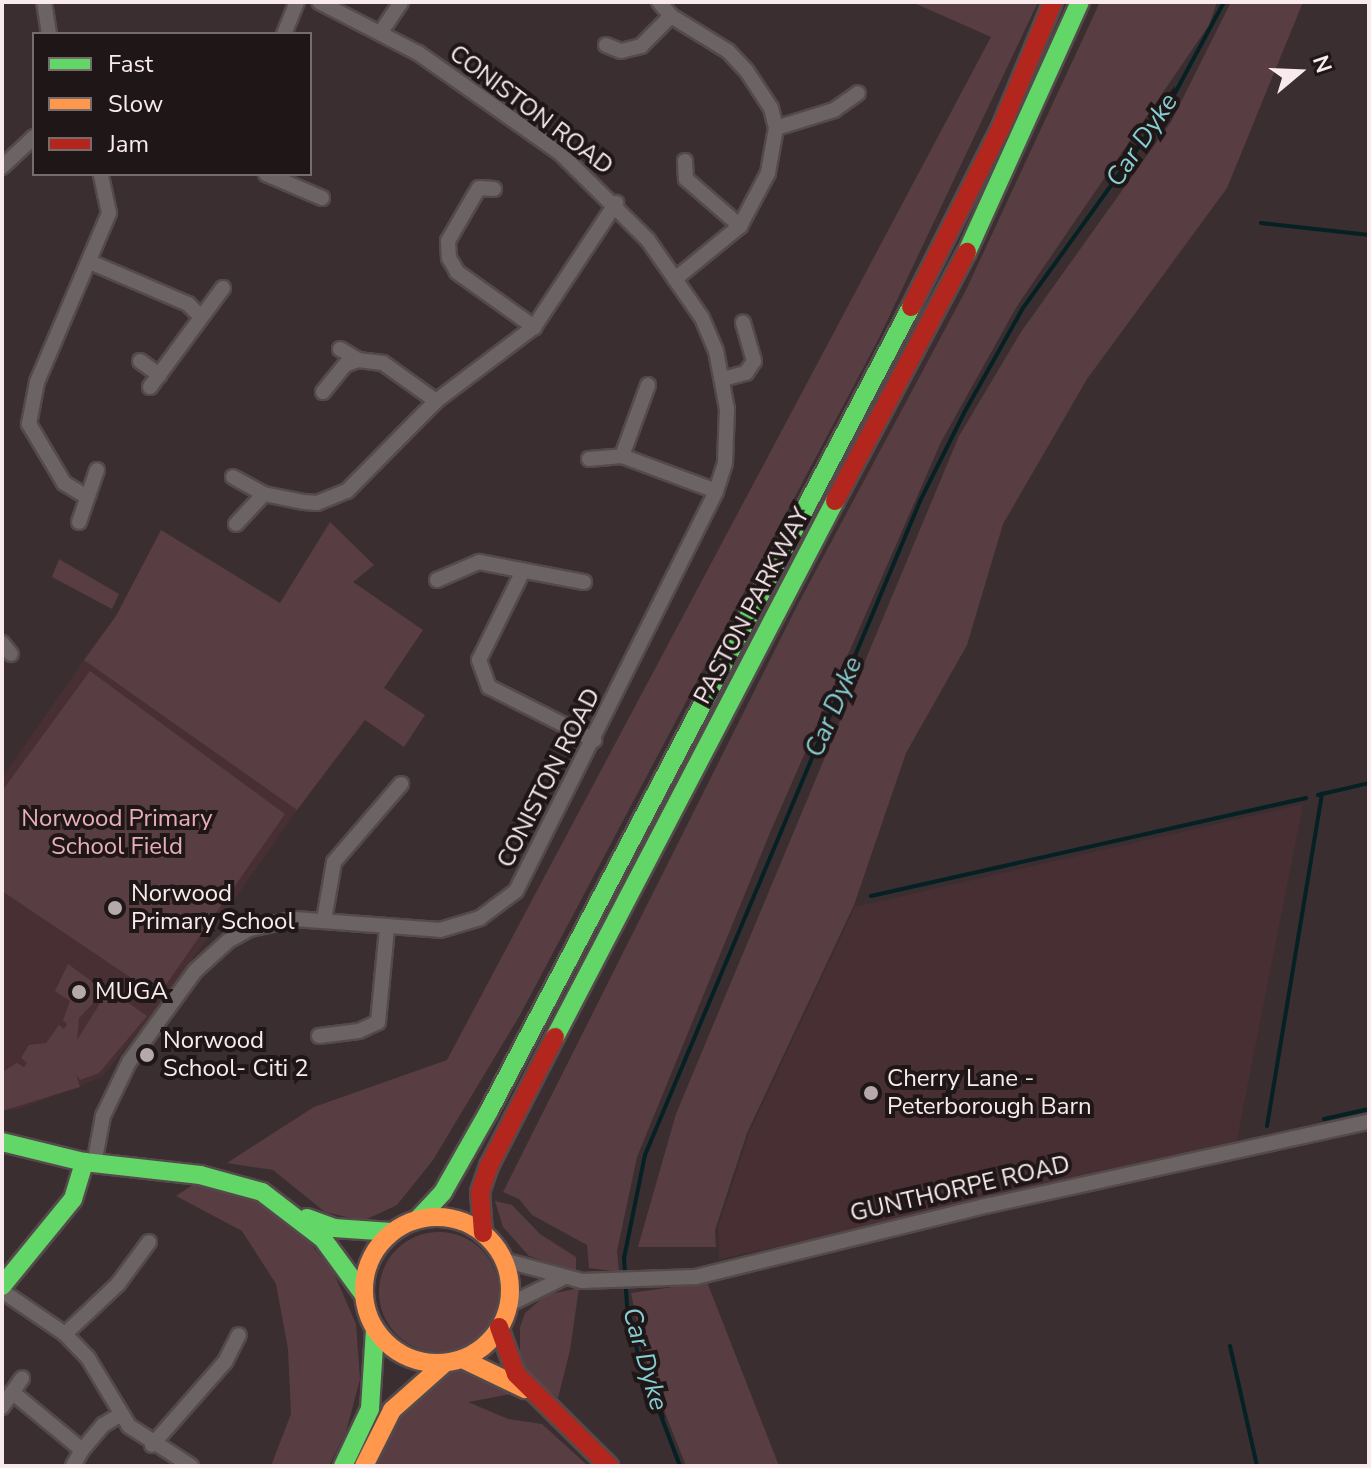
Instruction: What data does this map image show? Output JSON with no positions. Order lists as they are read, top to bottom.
{
  "streets": {
    "main road": ["PASTON PARKWAY"],
    "street": ["CONISTON ROAD", "GUNTHORPE ROAD"]
  },
  "crossings": [
    ["PASTON PARKWAY", "GUNTHORPE ROAD"]
  ],
  "water": ["Car Dyke"],
  "parks": ["Norwood Primary School Field"],
  "places": [
    "Norwood Primary School",
    "MUGA",
    "Norwood School- Citi 2",
    "Cherry Lane - Peterborough Barn"
  ],
  "legend": ["Fast", "Slow", "Jam"],
  "north": "right"
}
